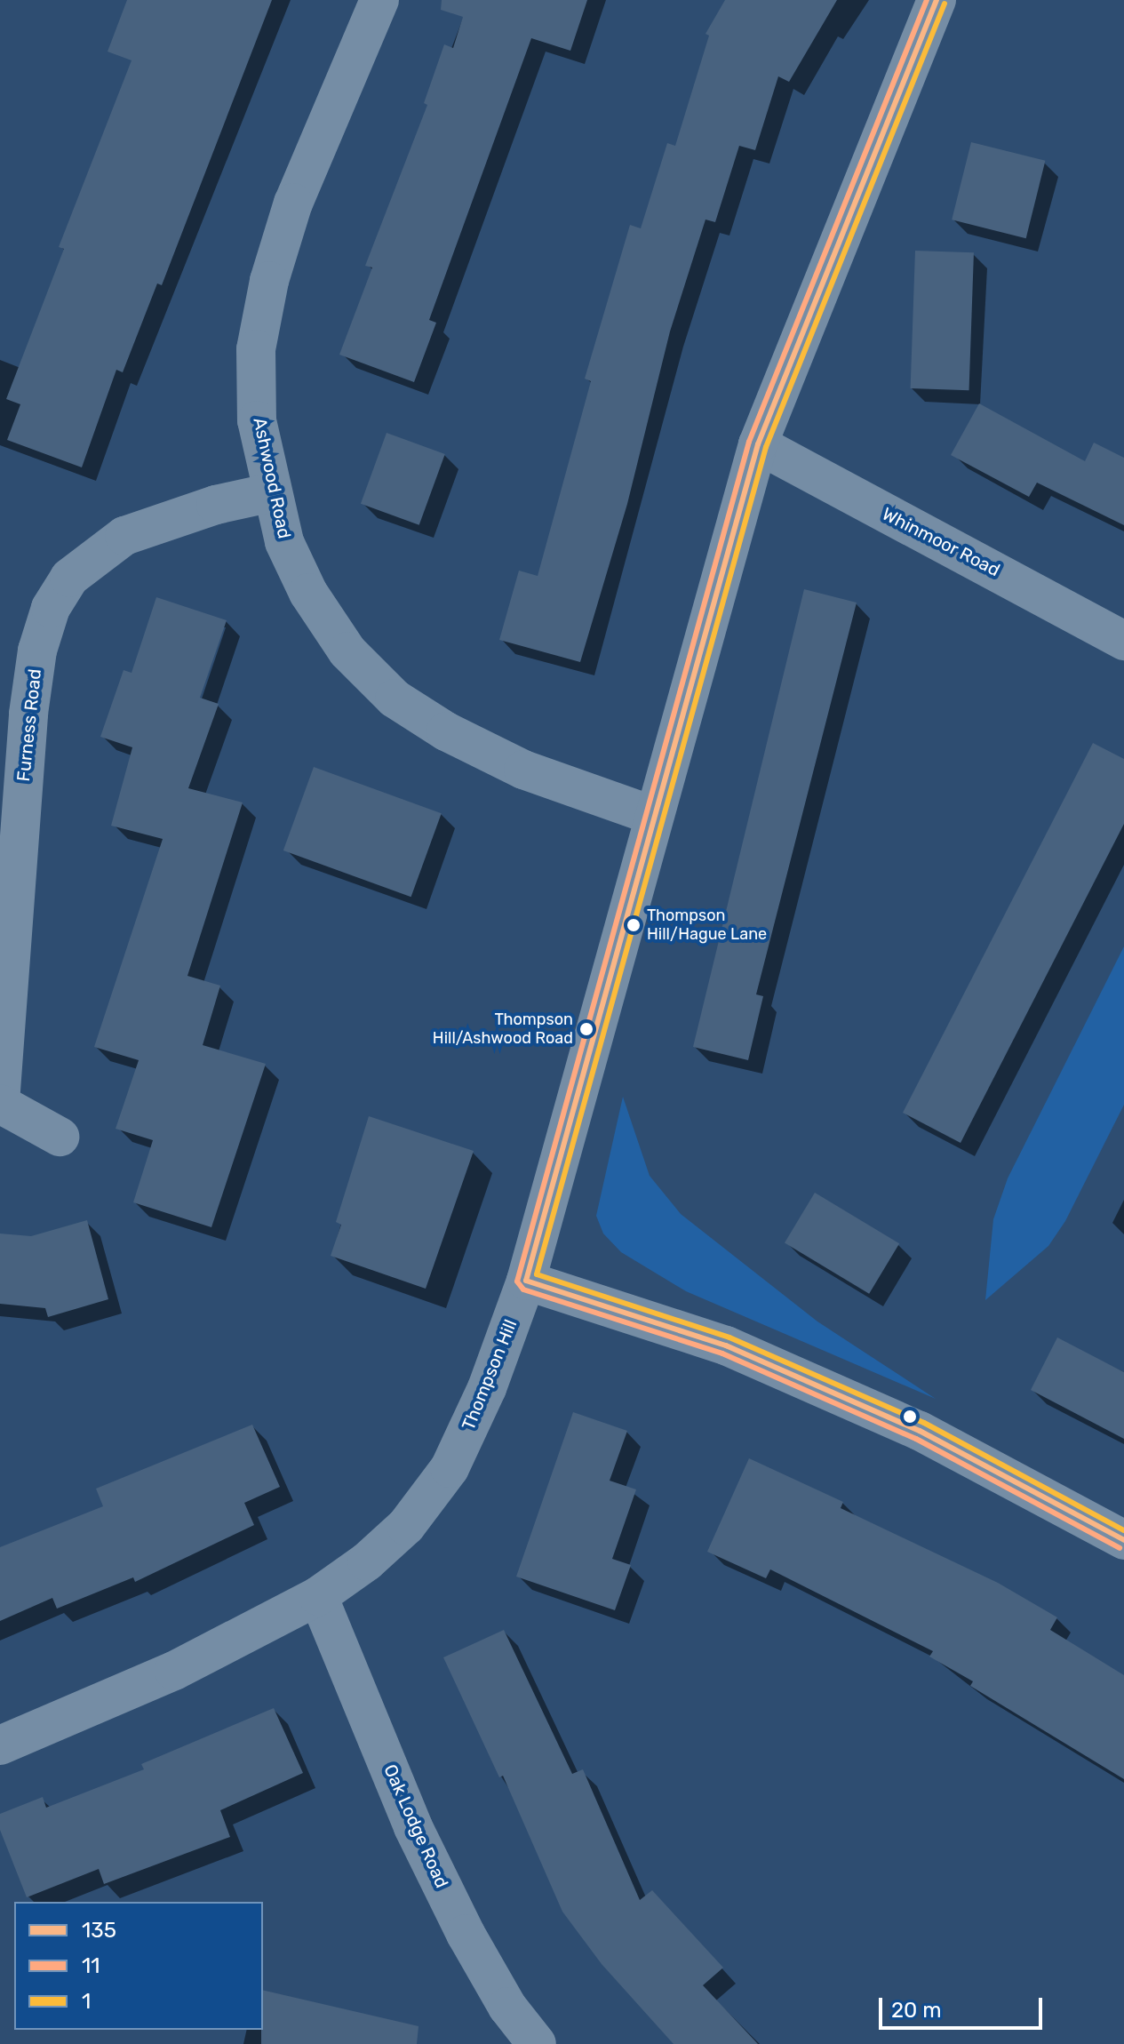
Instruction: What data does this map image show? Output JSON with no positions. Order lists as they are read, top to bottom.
{
  "streets": {
    "street": [
      "Ashwood Road",
      "Whinmoor Road",
      "Furness Road",
      "Thompson Hill",
      "Oak Lodge Road"
    ]
  },
  "crossings": [
    ["Ashwood Road", "Furness Road"],
    ["Ashwood Road", "Thompson Hill"],
    ["Whinmoor Road", "Thompson Hill"],
    ["Thompson Hill", "Oak Lodge Road"]
  ],
  "places": ["Thompson Hill/Hague Lane", "Thompson Hill/Ashwood Road"],
  "lines": ["transit line 135", "transit line 11", "transit line 1"],
  "legend": ["135", "11", "1"],
  "scale_bar": "20 m"
}
